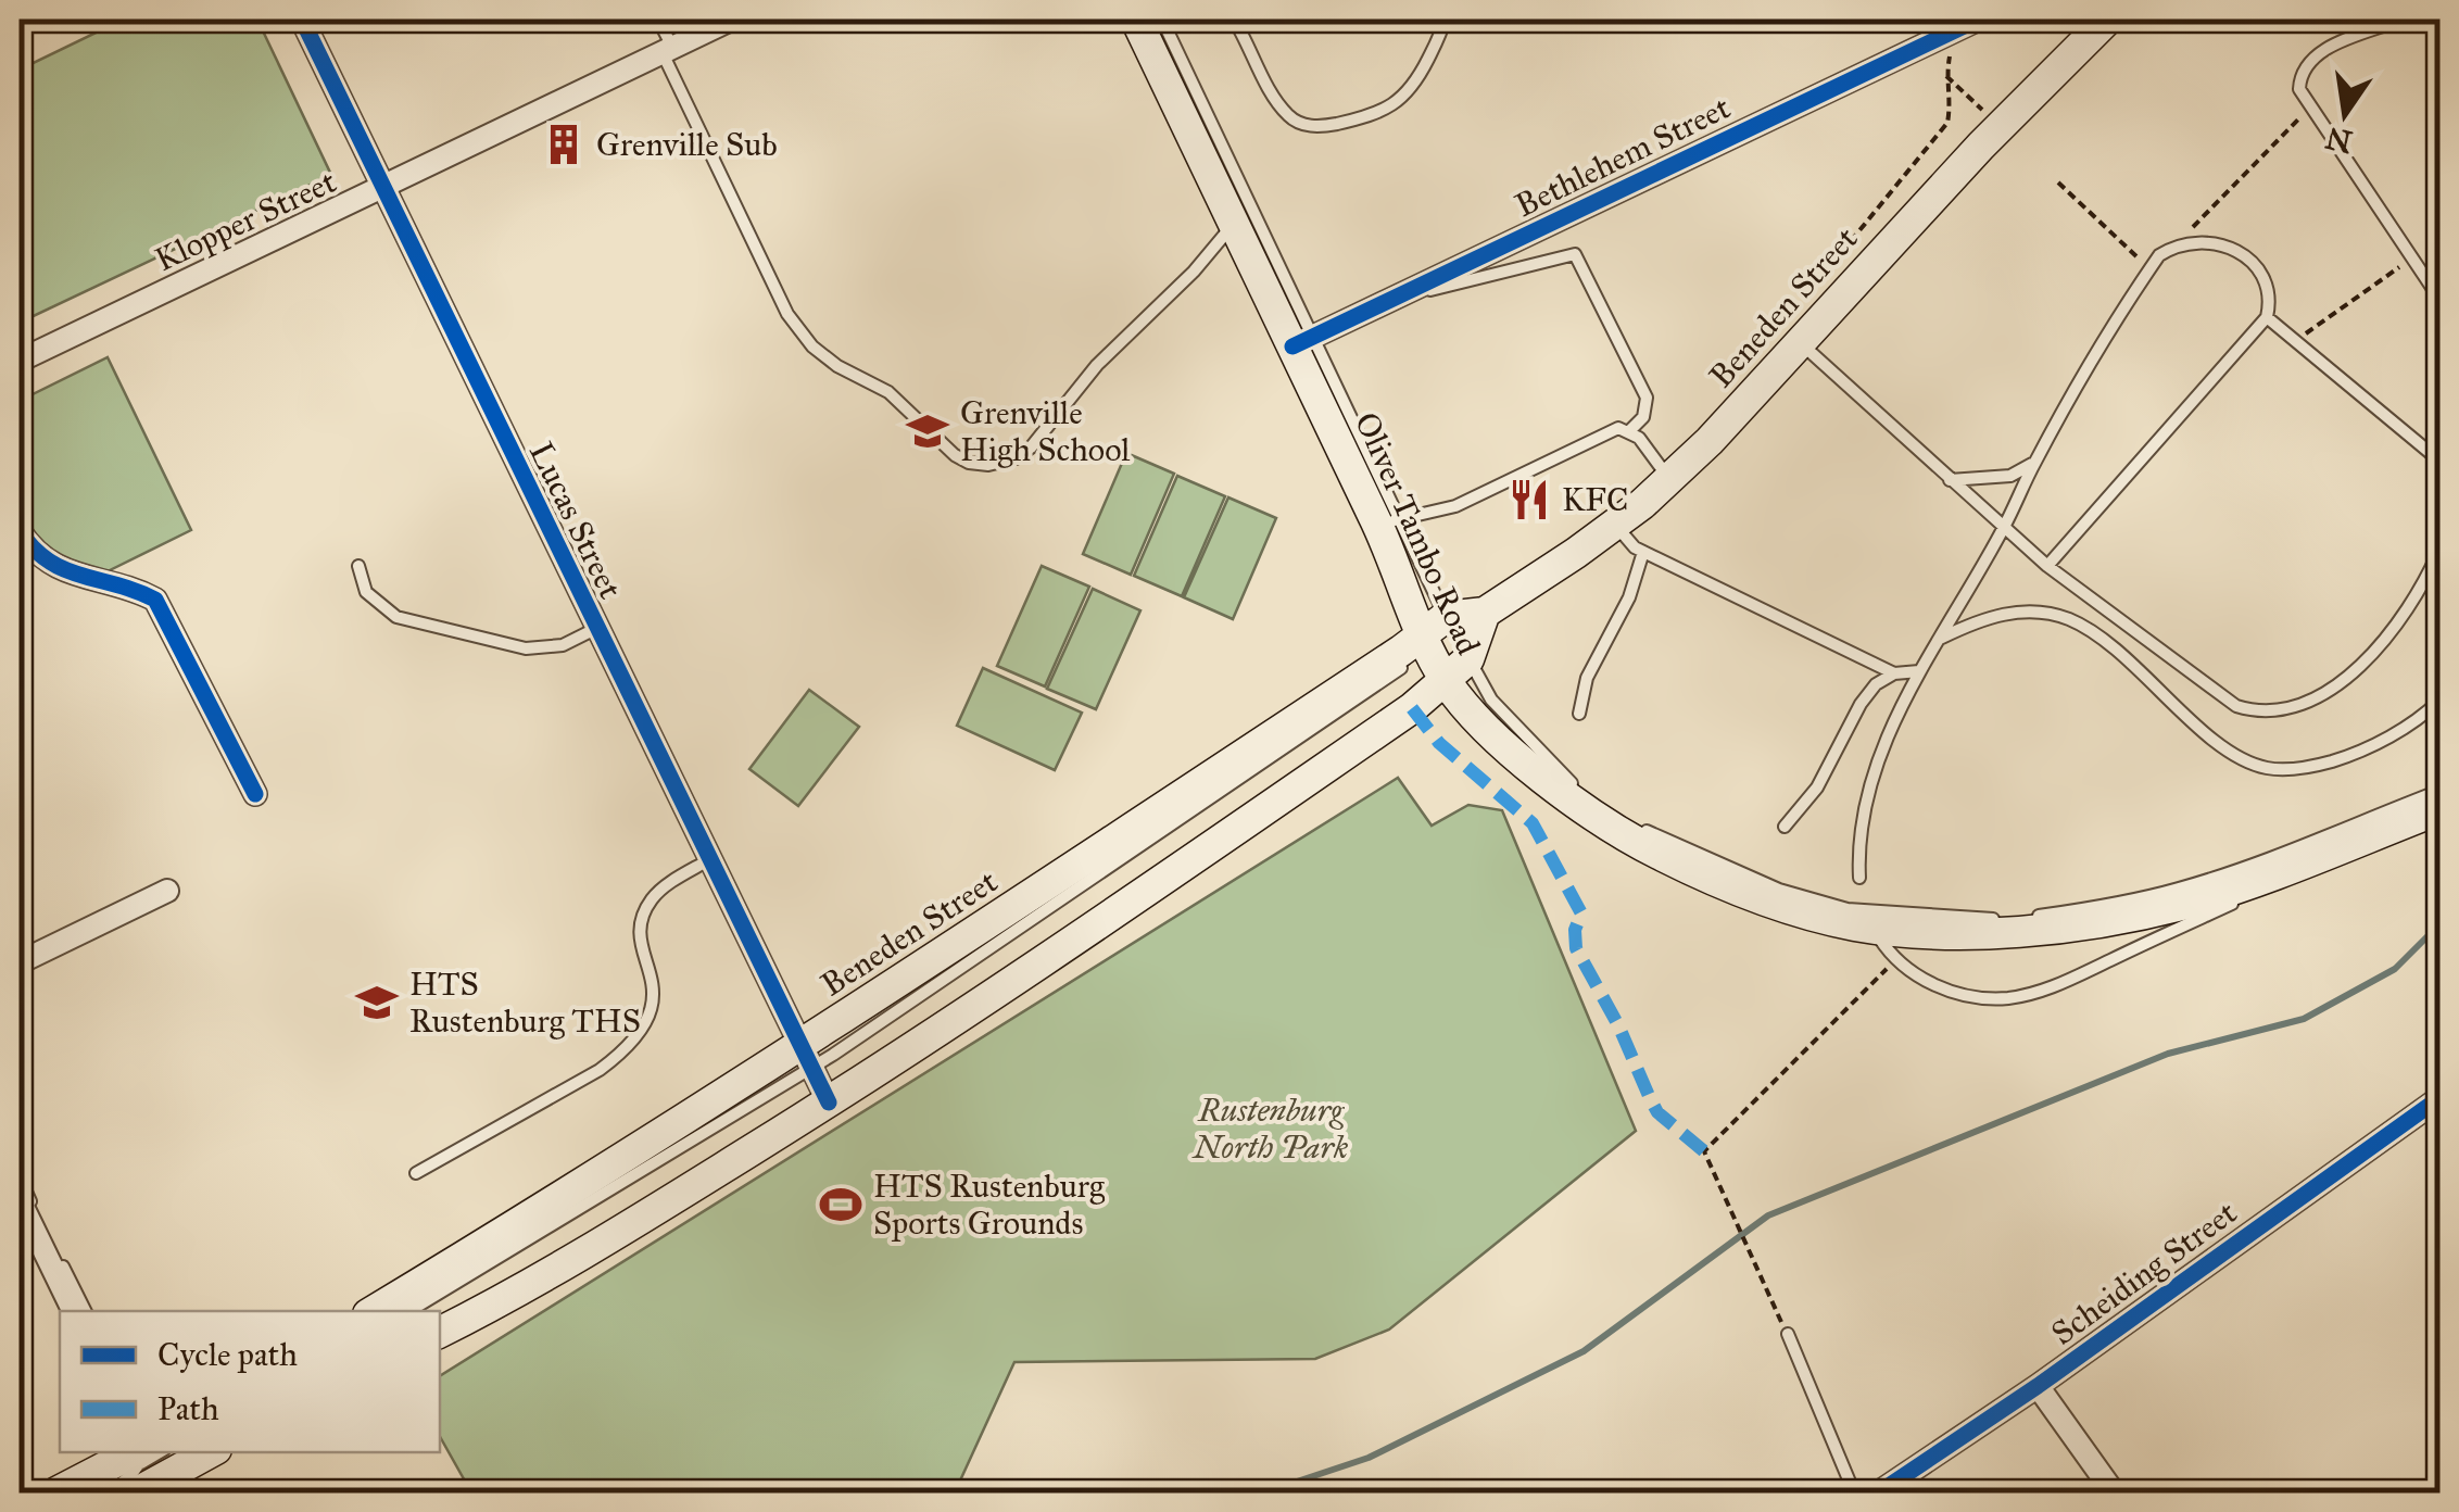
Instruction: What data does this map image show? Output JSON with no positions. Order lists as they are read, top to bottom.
{
  "streets": {
    "main road": ["Beneden Street", "Oliver Tambo Road"],
    "street": [
      "Bethlehem Street",
      "Klopper Street",
      "Lucas Street",
      "Scheiding Street"
    ]
  },
  "crossings": [
    ["Bethlehem Street", "Oliver Tambo Road"],
    ["Klopper Street", "Lucas Street"],
    ["Beneden Street", "Lucas Street"],
    ["Beneden Street", "Oliver Tambo Road"]
  ],
  "parks": ["Rustenburg North Park"],
  "places": {
    "building": ["Grenville Sub"],
    "school or university": ["Grenville High School", "HTS Rustenburg THS"],
    "restaurant": ["KFC"],
    "sports": ["HTS Rustenburg Sports Grounds"]
  },
  "legend": ["Cycle path", "Path"],
  "north": "bottom"
}
